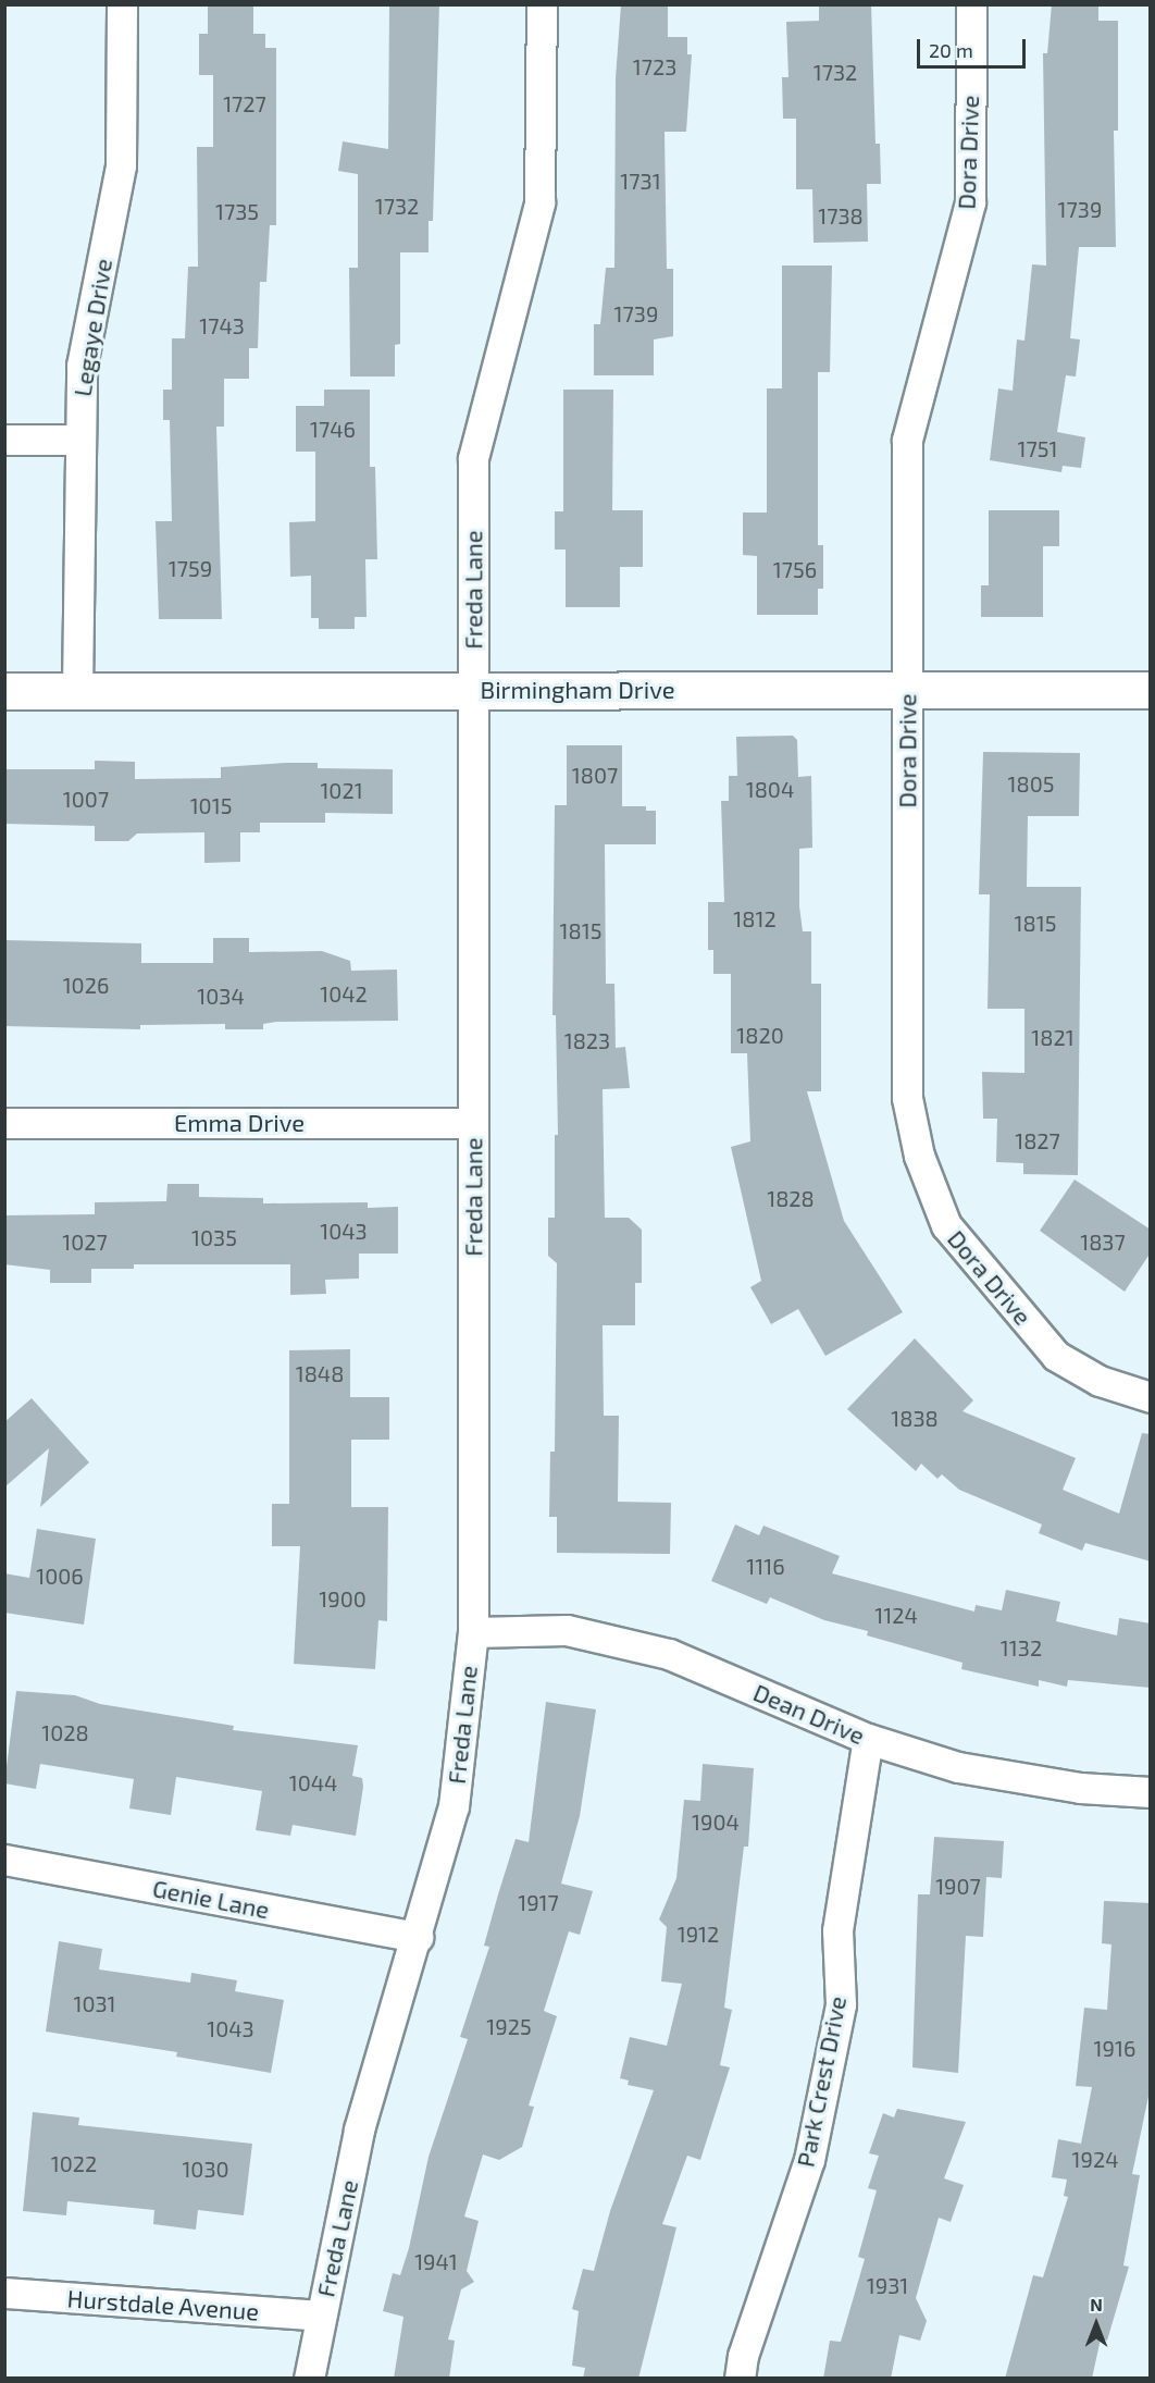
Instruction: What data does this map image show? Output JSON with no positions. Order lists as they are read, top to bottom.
{
  "streets": {
    "main road": ["Birmingham Drive"],
    "street": [
      "Dora Drive",
      "Legaye Drive",
      "Freda Lane",
      "Emma Drive",
      "Dean Drive",
      "Genie Lane",
      "Park Crest Drive",
      "Hurstdale Avenue"
    ]
  },
  "crossings": [
    ["Dora Drive", "Birmingham Drive"],
    ["Legaye Drive", "Birmingham Drive"],
    ["Freda Lane", "Birmingham Drive"],
    ["Freda Lane", "Emma Drive"],
    ["Freda Lane", "Dean Drive"],
    ["Freda Lane", "Genie Lane"],
    ["Freda Lane", "Hurstdale Avenue"],
    ["Dean Drive", "Park Crest Drive"]
  ],
  "house_numbers": [
    "1723",
    "1732",
    "1727",
    "1731",
    "1732",
    "1739",
    "1735",
    "1738",
    "1739",
    "1743",
    "1746",
    "1751",
    "1759",
    "1756",
    "1807",
    "1805",
    "1804",
    "1021",
    "1007",
    "1015",
    "1812",
    "1815",
    "1815",
    "1026",
    "1042",
    "1034",
    "1820",
    "1821",
    "1823",
    "1827",
    "1828",
    "1043",
    "1035",
    "1027",
    "1837",
    "1848",
    "1838",
    "1116",
    "1006",
    "1900",
    "1124",
    "1132",
    "1028",
    "1044",
    "1904",
    "1907",
    "1917",
    "1912",
    "1031",
    "1925",
    "1043",
    "1916",
    "1924",
    "1022",
    "1030",
    "1941",
    "1931"
  ],
  "scale_bar": "20 m",
  "north": "top"
}
